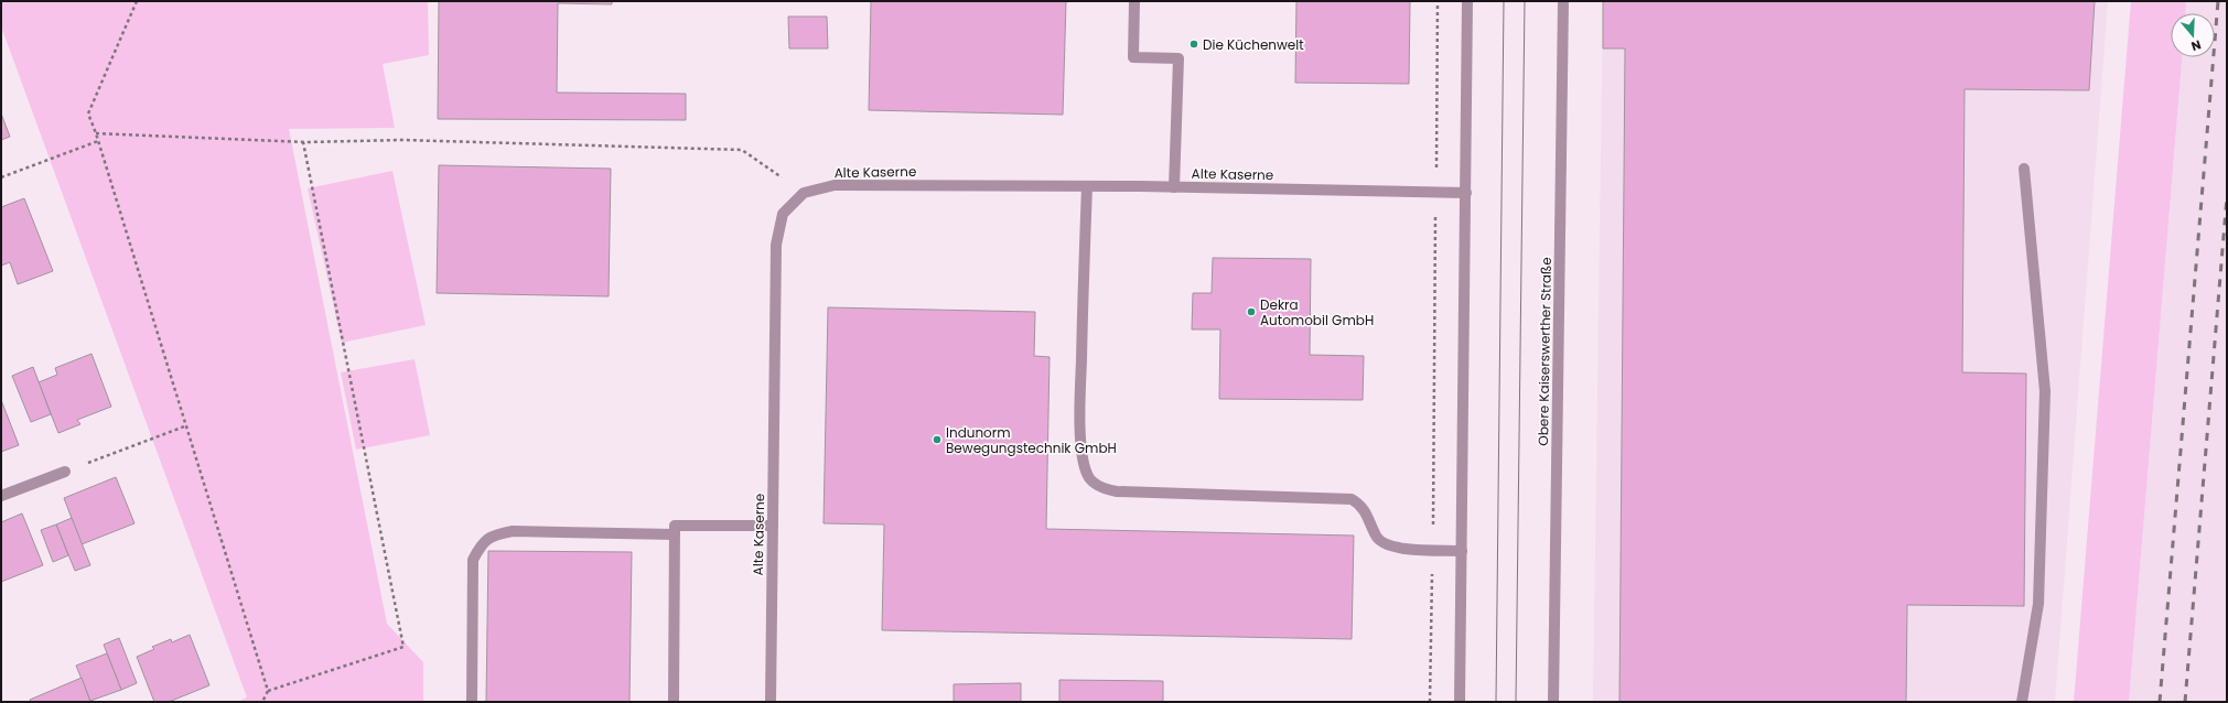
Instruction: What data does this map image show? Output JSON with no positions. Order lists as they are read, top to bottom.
{
  "streets": {
    "street": ["Alte Kaserne", "Obere Kaiserswerther Straße"]
  },
  "places": ["Die Küchenwelt", "Dekra Automobil GmbH", "Indunorm Bewegungstechnik GmbH"],
  "north": "bottom"
}
